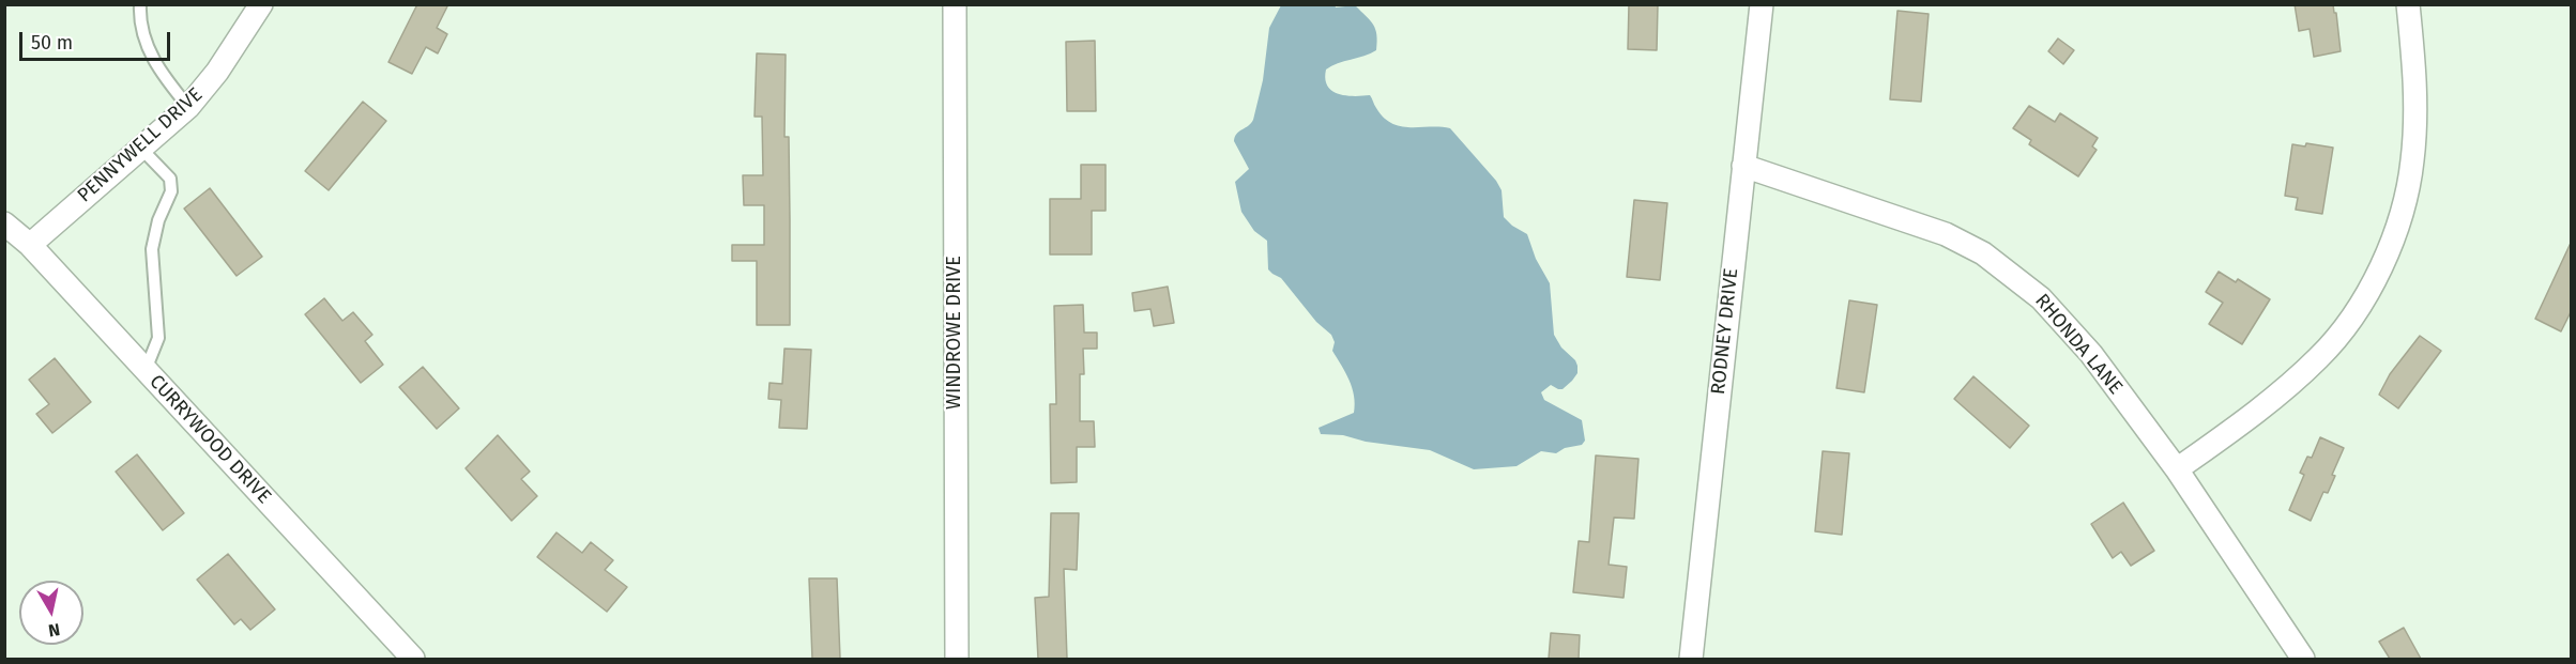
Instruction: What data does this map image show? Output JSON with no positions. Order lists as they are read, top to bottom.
{
  "streets": {
    "street": [
      "PENNYWELL DRIVE",
      "RODNEY DRIVE",
      "WINDROWE DRIVE",
      "RHONDA LANE",
      "CURRYWOOD DRIVE"
    ]
  },
  "crossings": [
    ["PENNYWELL DRIVE", "CURRYWOOD DRIVE"],
    ["RODNEY DRIVE", "RHONDA LANE"]
  ],
  "scale_bar": "50 m",
  "north": "bottom"
}
